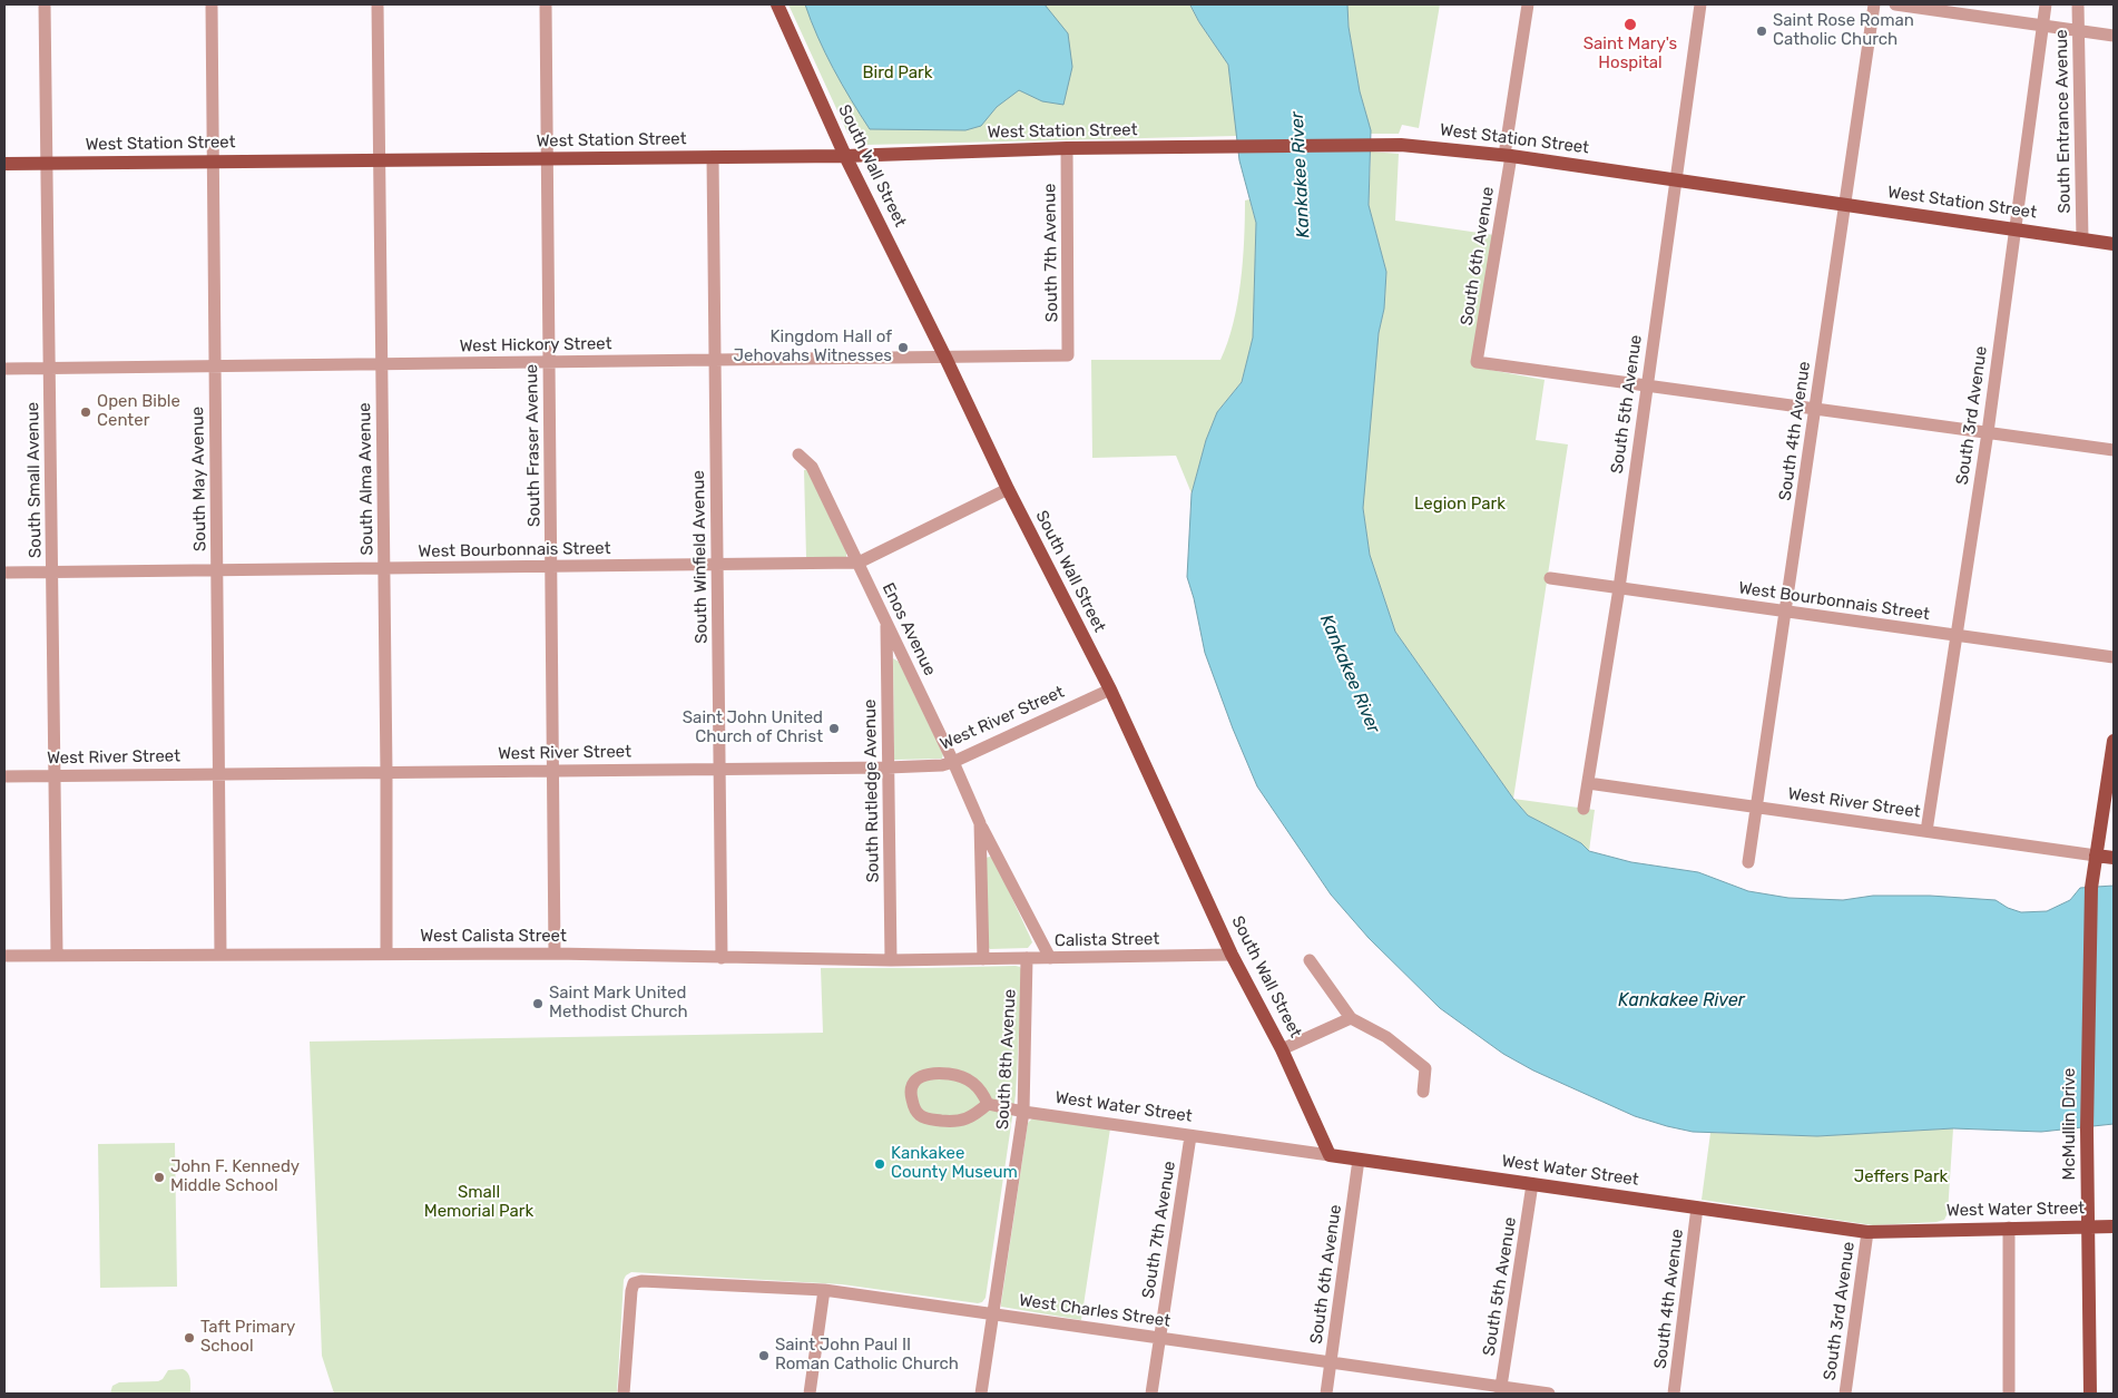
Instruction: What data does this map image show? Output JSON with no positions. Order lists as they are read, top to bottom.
{
  "streets": {
    "main road": [
      "West Station Street",
      "South Wall Street",
      "West River Street",
      "West Water Street",
      "McMullin Drive"
    ],
    "street": [
      "South Entrance Avenue",
      "South 7th Avenue",
      "South 6th Avenue",
      "West Hickory Street",
      "South 5th Avenue",
      "South 3rd Avenue",
      "South 4th Avenue",
      "South Fraser Avenue",
      "South May Avenue",
      "South Alma Avenue",
      "South Small Avenue",
      "West Bourbonnais Street",
      "South Winfield Avenue",
      "Enos Avenue",
      "South Rutledge Avenue",
      "West Calista Street",
      "Calista Street",
      "South 8th Avenue",
      "West Charles Street"
    ]
  },
  "crossings": [
    ["South Entrance Avenue", "West Station Street"],
    ["West Station Street", "South Wall Street"],
    ["West Station Street", "South 7th Avenue"],
    ["West Station Street", "South 6th Avenue"],
    ["West Station Street", "South 5th Avenue"],
    ["West Station Street", "South 3rd Avenue"],
    ["West Station Street", "South 4th Avenue"],
    ["West Station Street", "South Fraser Avenue"],
    ["West Station Street", "South May Avenue"],
    ["West Station Street", "South Alma Avenue"],
    ["West Station Street", "South Small Avenue"],
    ["West Station Street", "South Winfield Avenue"],
    ["South Wall Street", "West Hickory Street"],
    ["South Wall Street", "West Bourbonnais Street"],
    ["South Wall Street", "West River Street"],
    ["South Wall Street", "Calista Street"],
    ["South Wall Street", "West Water Street"],
    ["South 7th Avenue", "West Hickory Street"],
    ["South 7th Avenue", "West Water Street"],
    ["South 7th Avenue", "West Charles Street"],
    ["South 6th Avenue", "South 5th Avenue"],
    ["South 6th Avenue", "West Water Street"],
    ["South 6th Avenue", "West Charles Street"],
    ["West Hickory Street", "South Fraser Avenue"],
    ["West Hickory Street", "South May Avenue"],
    ["West Hickory Street", "South Alma Avenue"],
    ["West Hickory Street", "South Small Avenue"],
    ["West Hickory Street", "South Winfield Avenue"],
    ["South 5th Avenue", "West Bourbonnais Street"],
    ["South 5th Avenue", "West River Street"],
    ["South 5th Avenue", "West Water Street"],
    ["South 5th Avenue", "West Charles Street"],
    ["South 3rd Avenue", "West Bourbonnais Street"],
    ["South 3rd Avenue", "West River Street"],
    ["South 3rd Avenue", "West Water Street"],
    ["South 4th Avenue", "West Bourbonnais Street"],
    ["South 4th Avenue", "West River Street"],
    ["South 4th Avenue", "West Water Street"],
    ["South Fraser Avenue", "West Bourbonnais Street"],
    ["South Fraser Avenue", "West River Street"],
    ["South Fraser Avenue", "West Calista Street"],
    ["South May Avenue", "West Bourbonnais Street"],
    ["South May Avenue", "West River Street"],
    ["South May Avenue", "West Calista Street"],
    ["South Alma Avenue", "West Bourbonnais Street"],
    ["South Alma Avenue", "West River Street"],
    ["South Alma Avenue", "West Calista Street"],
    ["South Small Avenue", "West Bourbonnais Street"],
    ["South Small Avenue", "West River Street"],
    ["South Small Avenue", "West Calista Street"],
    ["West Bourbonnais Street", "South Winfield Avenue"],
    ["West Bourbonnais Street", "Enos Avenue"],
    ["South Winfield Avenue", "West River Street"],
    ["South Winfield Avenue", "West Calista Street"],
    ["Enos Avenue", "West River Street"],
    ["Enos Avenue", "South Rutledge Avenue"],
    ["Enos Avenue", "West Calista Street"],
    ["Enos Avenue", "Calista Street"],
    ["West River Street", "South Rutledge Avenue"],
    ["West River Street", "McMullin Drive"],
    ["South Rutledge Avenue", "West Calista Street"],
    ["West Calista Street", "Calista Street"],
    ["Calista Street", "South 8th Avenue"],
    ["South 8th Avenue", "West Water Street"],
    ["South 8th Avenue", "West Charles Street"],
    ["West Water Street", "McMullin Drive"]
  ],
  "water": ["Kankakee River"],
  "parks": [
    "Bird Park",
    "Legion Park",
    "Jeffers Park",
    "Small Memorial Park"
  ],
  "places": [
    "Saint Mary's Hospital",
    "Saint Rose Roman Catholic Church",
    "Kingdom Hall of Jehovahs Witnesses",
    "Open Bible Center",
    "Saint John United Church of Christ",
    "Saint Mark United Methodist Church",
    "Kankakee County Museum",
    "John F. Kennedy Middle School",
    "Taft Primary School",
    "Saint John Paul II Roman Catholic Church"
  ]
}
